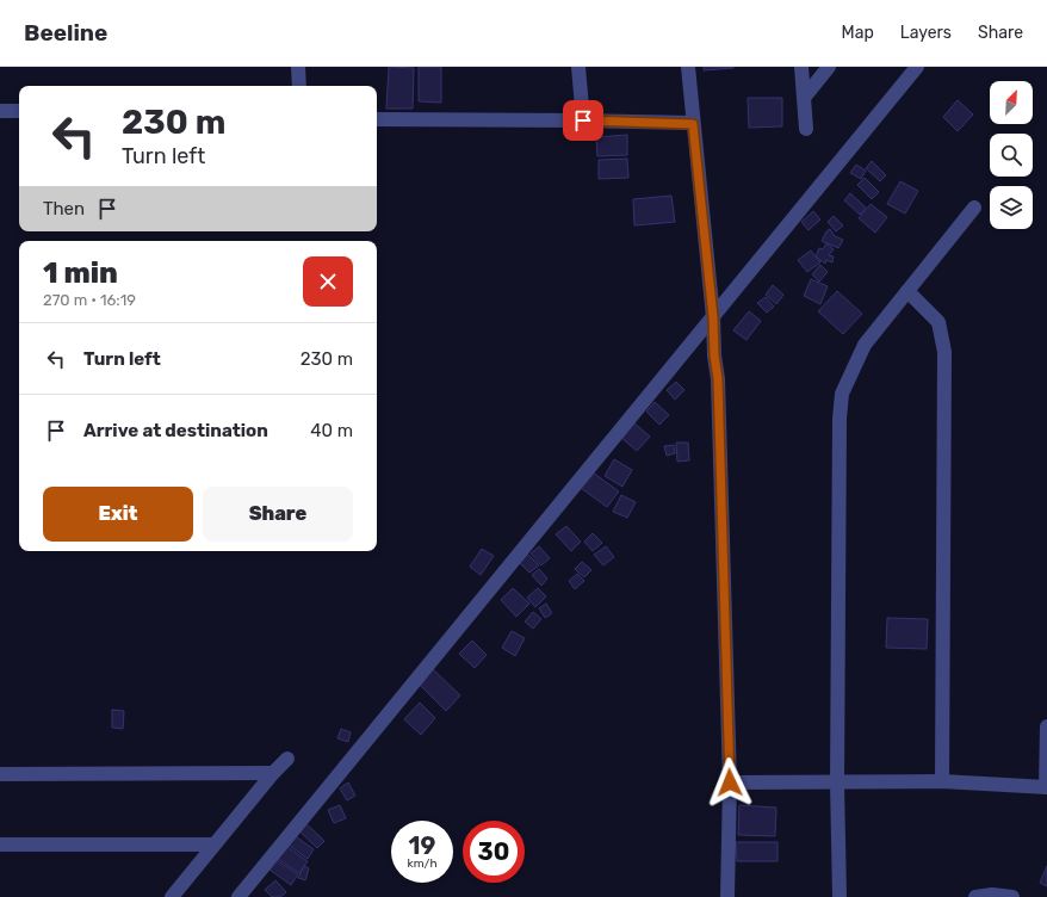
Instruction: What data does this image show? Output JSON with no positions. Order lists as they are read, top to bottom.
{
  "north": "top right",
  "page": {
    "header": "Beeline",
    "nav": ["Map", "Layers", "Share"],
    "turn": ["230 m", "Turn left"],
    "then": "Then",
    "heading": ["1 min", "270 m · 16:19"],
    "list": [
      {
        "name": "Turn left",
        "value": "230 m"
      },
      {
        "name": "Arrive at destination",
        "value": "40 m"
      }
    ],
    "buttons": ["Exit", "Share"],
    "speed": "19 km/h",
    "limit": "30"
  }
}
